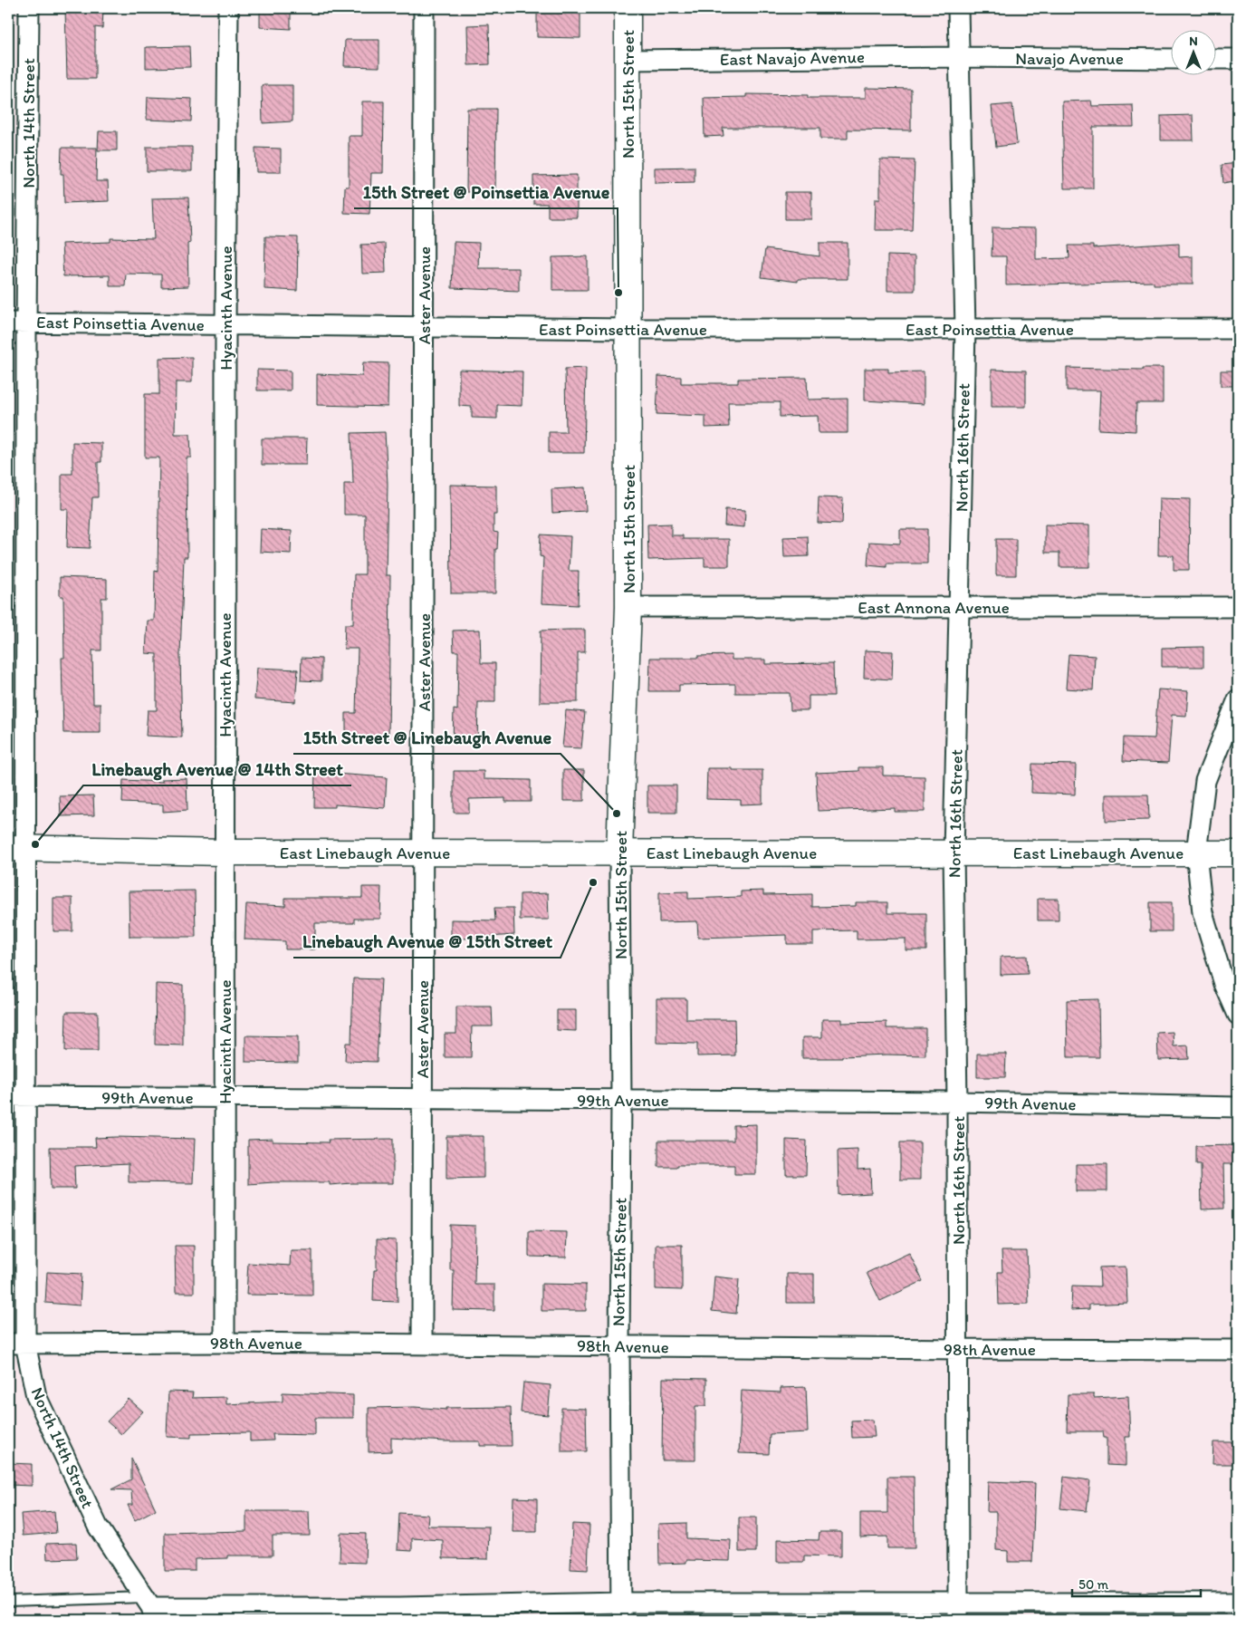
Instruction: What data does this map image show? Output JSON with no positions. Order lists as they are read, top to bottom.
{
  "streets": {
    "street": [
      "East Navajo Avenue",
      "Navajo Avenue",
      "North 15th Street",
      "North 14th Street",
      "Aster Avenue",
      "Hyacinth Avenue",
      "East Poinsettia Avenue",
      "North 16th Street",
      "East Annona Avenue",
      "East Linebaugh Avenue",
      "99th Avenue",
      "98th Avenue"
    ]
  },
  "crossings": [
    ["East Navajo Avenue", "Navajo Avenue"],
    ["East Navajo Avenue", "North 15th Street"],
    ["East Navajo Avenue", "North 16th Street"],
    ["Navajo Avenue", "North 16th Street"],
    ["North 15th Street", "East Poinsettia Avenue"],
    ["North 15th Street", "East Annona Avenue"],
    ["North 15th Street", "East Linebaugh Avenue"],
    ["North 15th Street", "99th Avenue"],
    ["North 15th Street", "98th Avenue"],
    ["North 14th Street", "East Poinsettia Avenue"],
    ["North 14th Street", "East Linebaugh Avenue"],
    ["North 14th Street", "99th Avenue"],
    ["North 14th Street", "98th Avenue"],
    ["Aster Avenue", "East Poinsettia Avenue"],
    ["Aster Avenue", "East Linebaugh Avenue"],
    ["Aster Avenue", "99th Avenue"],
    ["Aster Avenue", "98th Avenue"],
    ["Hyacinth Avenue", "East Poinsettia Avenue"],
    ["Hyacinth Avenue", "East Linebaugh Avenue"],
    ["Hyacinth Avenue", "99th Avenue"],
    ["Hyacinth Avenue", "98th Avenue"],
    ["East Poinsettia Avenue", "North 16th Street"],
    ["North 16th Street", "East Annona Avenue"],
    ["North 16th Street", "East Linebaugh Avenue"],
    ["North 16th Street", "99th Avenue"],
    ["North 16th Street", "98th Avenue"]
  ],
  "places": [
    "15th Street @ Poinsettia Avenue",
    "15th Street @ Linebaugh Avenue",
    "Linebaugh Avenue @ 14th Street",
    "Linebaugh Avenue @ 15th Street"
  ],
  "scale_bar": "50 m",
  "north": "top"
}
